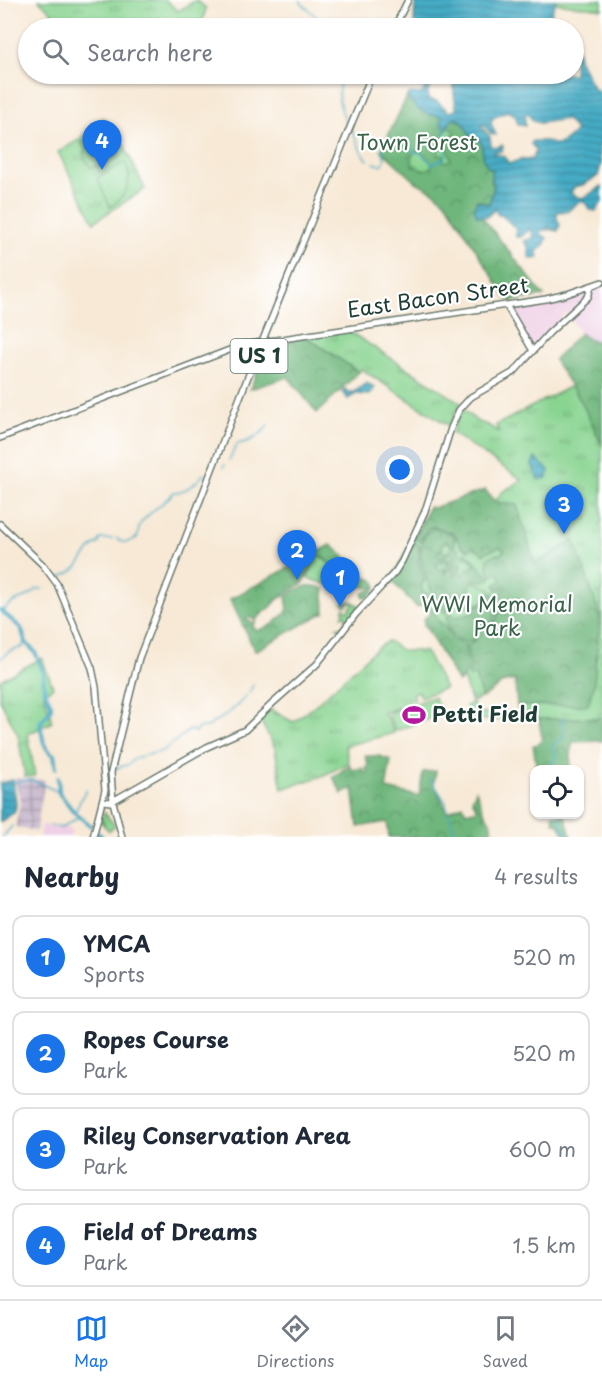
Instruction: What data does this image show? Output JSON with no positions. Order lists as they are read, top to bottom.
{
  "streets": {
    "main road": ["East Bacon Street", "US 1"]
  },
  "crossings": [
    ["East Bacon Street", "US 1"]
  ],
  "parks": ["Town Forest", "WWI Memorial Park"],
  "places": {
    "sports": ["Petti Field"]
  },
  "page": {
    "search": "Search here",
    "pins": [
      "4",
      "3",
      "2",
      "1"
    ],
    "heading": ["Nearby", "4 results"],
    "list": [
      {
        "mark": "1",
        "name": "YMCA",
        "note": "Sports",
        "value": "520 m"
      },
      {
        "mark": "2",
        "name": "Ropes Course",
        "note": "Park",
        "value": "520 m"
      },
      {
        "mark": "3",
        "name": "Riley Conservation Area",
        "note": "Park",
        "value": "600 m"
      },
      {
        "mark": "4",
        "name": "Field of Dreams",
        "note": "Park",
        "value": "1.5 km"
      }
    ],
    "nav": ["Map", "Directions", "Saved"]
  }
}
